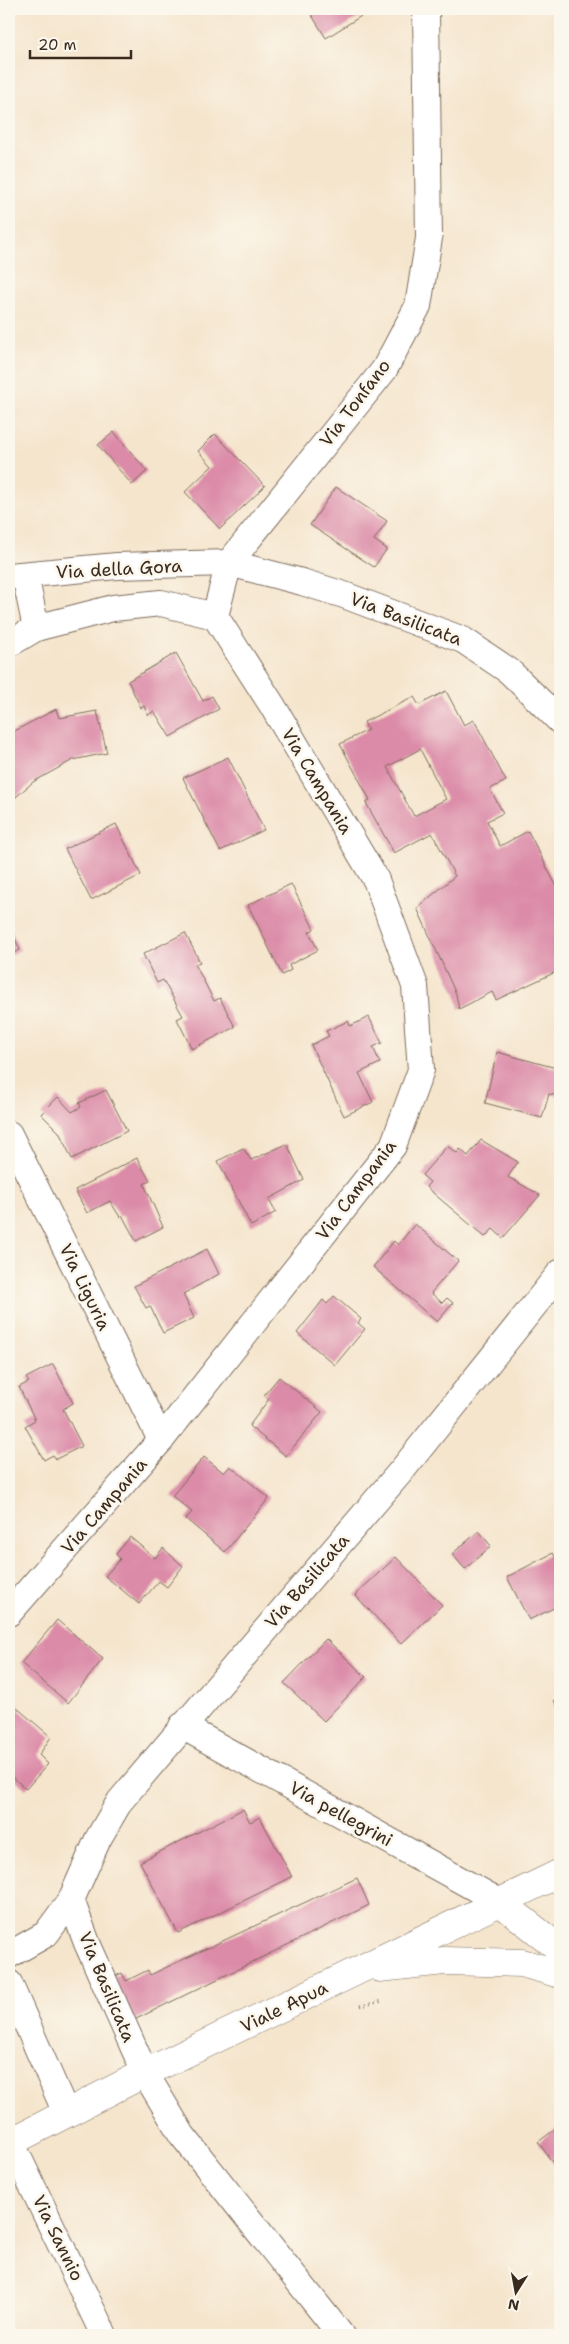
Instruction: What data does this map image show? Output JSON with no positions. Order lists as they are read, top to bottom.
{
  "streets": {
    "street": [
      "Via Tonfano",
      "Via della Gora",
      "Via Basilicata",
      "Via Campania",
      "Via Liguria",
      "Via pellegrini",
      "Viale Apua",
      "Via Sannio"
    ]
  },
  "crossings": [
    ["Via Tonfano", "Via della Gora"],
    ["Via Tonfano", "Via Basilicata"],
    ["Via della Gora", "Via Basilicata"],
    ["Via Basilicata", "Via pellegrini"],
    ["Via Basilicata", "Viale Apua"],
    ["Via Campania", "Via Liguria"],
    ["Via pellegrini", "Viale Apua"],
    ["Viale Apua", "Via Sannio"]
  ],
  "scale_bar": "20 m",
  "north": "bottom"
}
